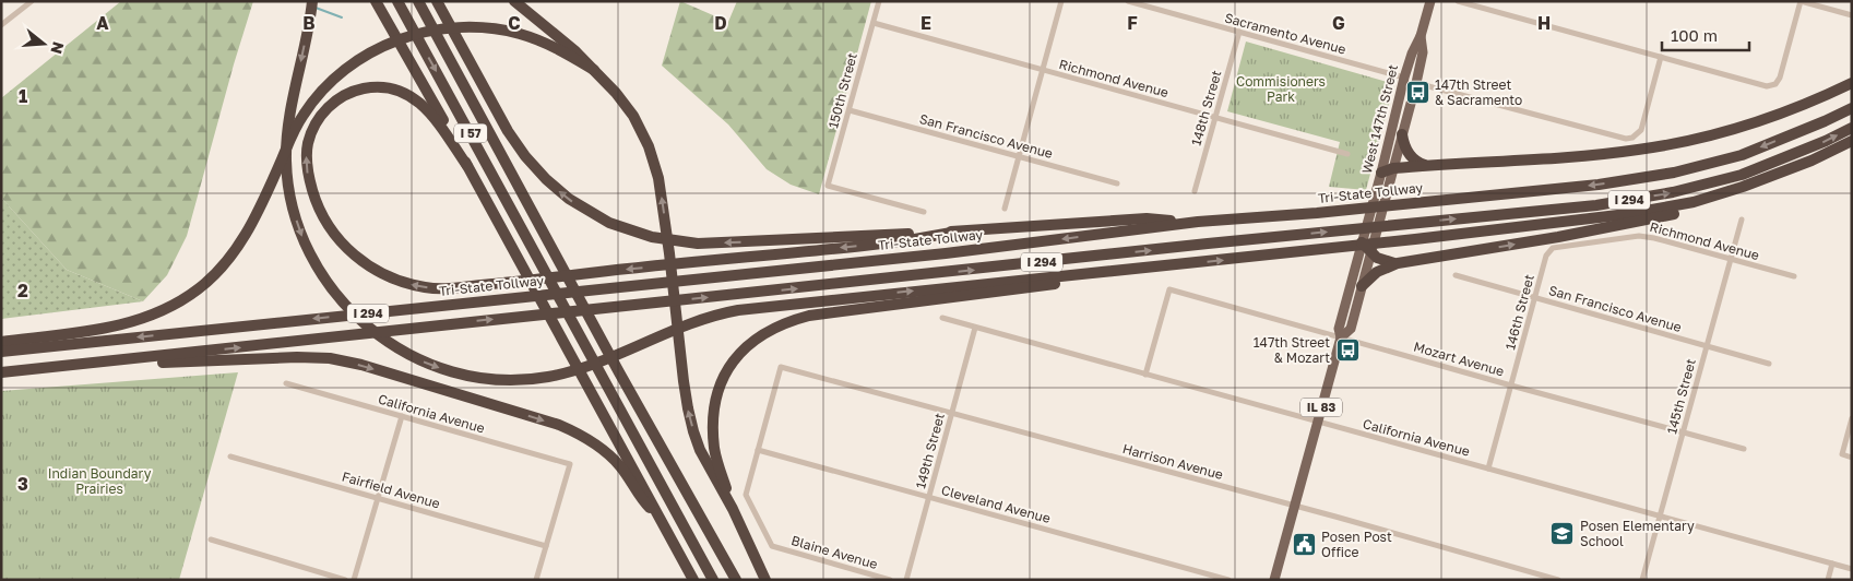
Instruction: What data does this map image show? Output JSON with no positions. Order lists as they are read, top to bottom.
{
  "streets": {
    "highway": ["I 57", "Tri-State Tollway", "I 294"],
    "main road": ["West 147th Street", "IL 83"],
    "street": [
      "Sacramento Avenue",
      "Richmond Avenue",
      "150th Street",
      "148th Street",
      "San Francisco Avenue",
      "146th Street",
      "Mozart Avenue",
      "145th Street",
      "California Avenue",
      "149th Street",
      "Harrison Avenue",
      "Fairfield Avenue",
      "Cleveland Avenue",
      "Blaine Avenue"
    ]
  },
  "crossings": [
    ["Sacramento Avenue", "148th Street"],
    ["Sacramento Avenue", "West 147th Street"],
    ["Richmond Avenue", "150th Street"],
    ["Richmond Avenue", "148th Street"],
    ["Richmond Avenue", "146th Street"],
    ["Richmond Avenue", "145th Street"],
    ["150th Street", "San Francisco Avenue"],
    ["West 147th Street", "Mozart Avenue"],
    ["West 147th Street", "California Avenue"],
    ["West 147th Street", "Harrison Avenue"],
    ["San Francisco Avenue", "146th Street"],
    ["San Francisco Avenue", "145th Street"],
    ["146th Street", "Mozart Avenue"],
    ["146th Street", "California Avenue"],
    ["Mozart Avenue", "145th Street"],
    ["Mozart Avenue", "California Avenue"],
    ["145th Street", "California Avenue"],
    ["California Avenue", "149th Street"],
    ["California Avenue", "Fairfield Avenue"],
    ["149th Street", "Harrison Avenue"],
    ["149th Street", "Cleveland Avenue"],
    ["Harrison Avenue", "Cleveland Avenue"],
    ["Harrison Avenue", "Blaine Avenue"],
    ["Cleveland Avenue", "Blaine Avenue"]
  ],
  "parks": ["Commisioners Park", "Indian Boundary Prairies"],
  "places": {
    "bus stop": ["147th Street & Sacramento", "147th Street & Mozart"],
    "school or university": ["Posen Elementary School"],
    "public building": ["Posen Post Office"]
  },
  "scale_bar": "100 m",
  "north": "right",
  "grid": {
    "columns": [
      "A",
      "B",
      "C",
      "D",
      "E",
      "F",
      "G",
      "H"
    ],
    "rows": ["1", "2", "3"]
  }
}
